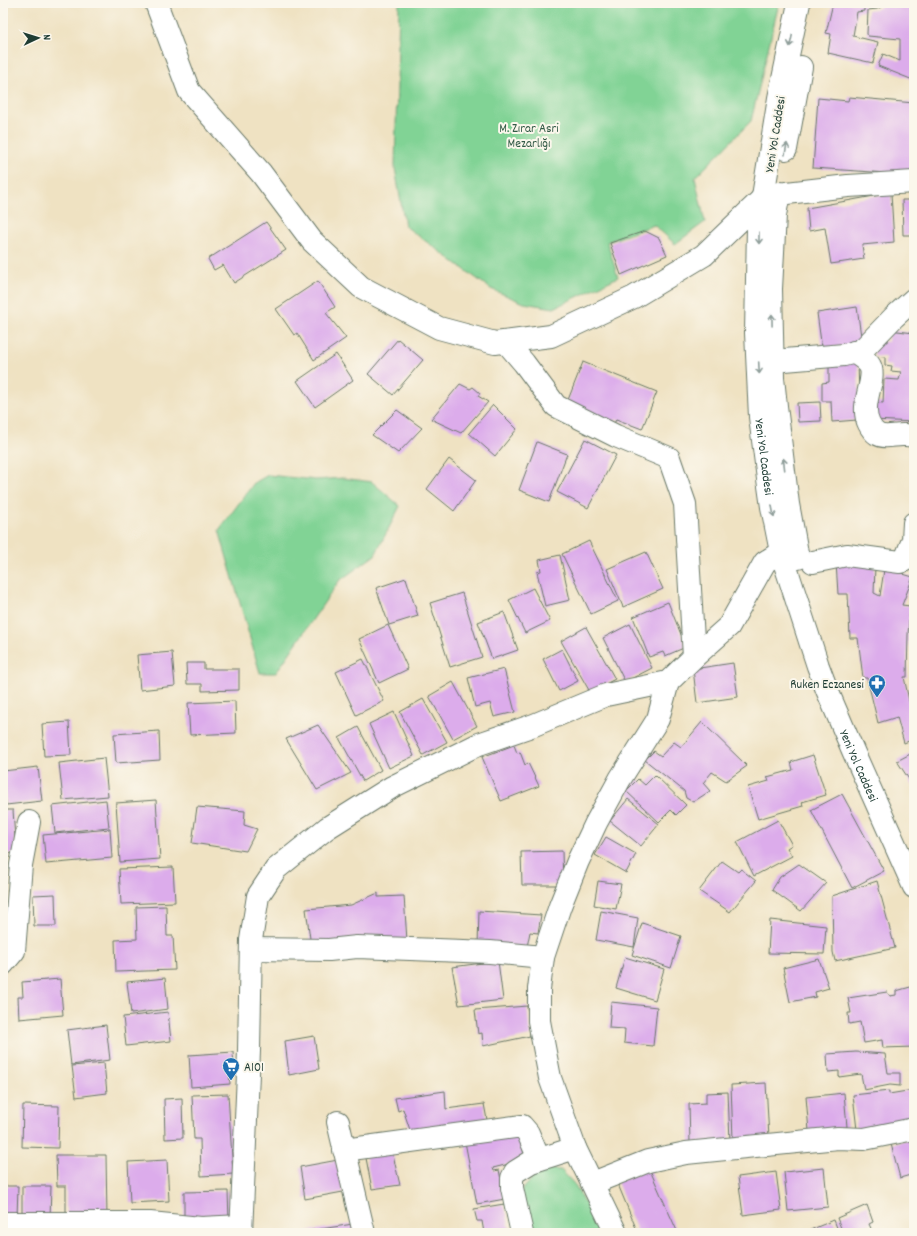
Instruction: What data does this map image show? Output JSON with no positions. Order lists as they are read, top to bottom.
{
  "streets": {
    "street": ["Yeni Yol Caddesi"]
  },
  "parks": ["M. Zırar Asri Mezarlığı"],
  "places": {
    "pharmacy": ["Ruken Eczanesi"],
    "supermarket": ["A101"]
  },
  "north": "right"
}
